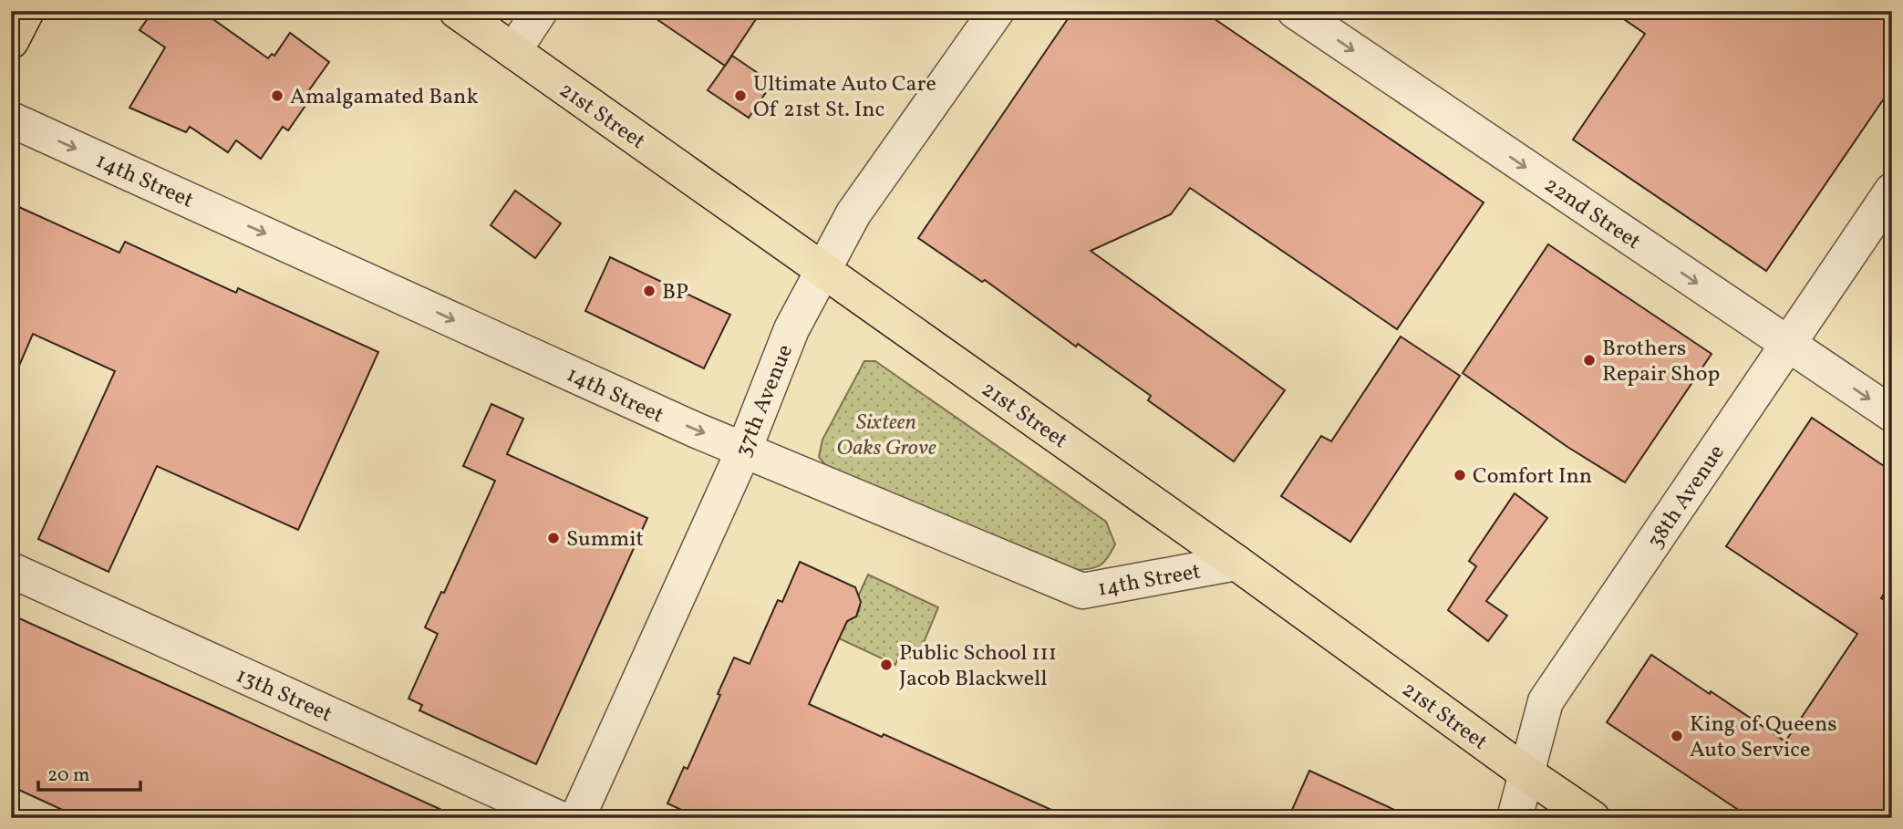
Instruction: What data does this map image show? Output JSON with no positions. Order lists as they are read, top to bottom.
{
  "streets": {
    "main road": ["21st Street"],
    "street": [
      "14th Street",
      "22nd Street",
      "37th Avenue",
      "38th Avenue",
      "13th Street"
    ]
  },
  "crossings": [
    ["21st Street", "14th Street"],
    ["21st Street", "37th Avenue"],
    ["21st Street", "38th Avenue"],
    ["14th Street", "37th Avenue"],
    ["22nd Street", "38th Avenue"]
  ],
  "one_way": ["14th Street", "22nd Street"],
  "parks": ["Sixteen Oaks Grove"],
  "places": [
    "Amalgamated Bank",
    "Ultimate Auto Care Of 21st St. Inc",
    "BP",
    "Brothers Repair Shop",
    "Comfort Inn",
    "Summit",
    "Public School 111 Jacob Blackwell",
    "King of Queens Auto Service"
  ],
  "scale_bar": "20 m"
}
